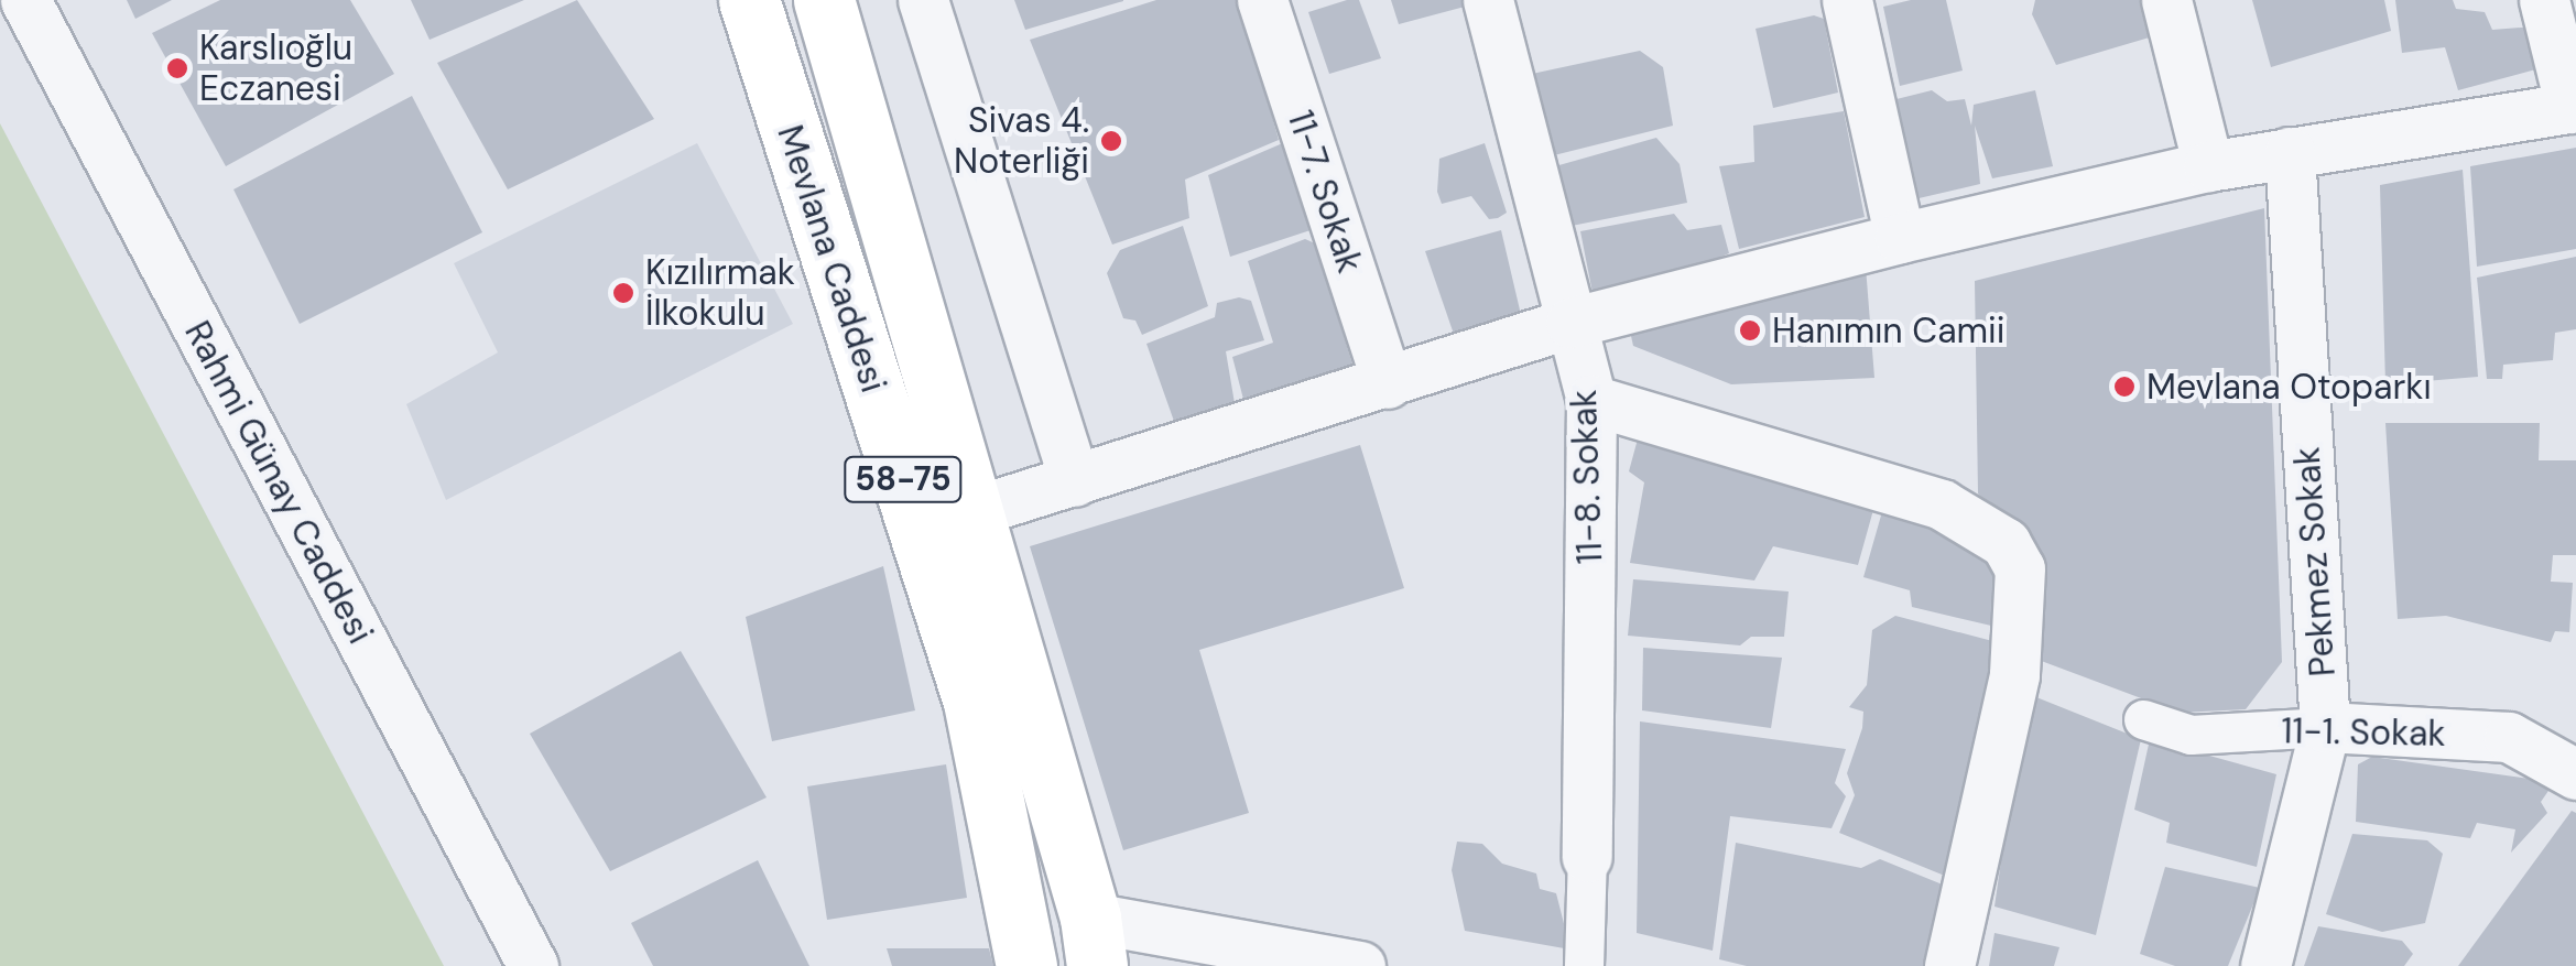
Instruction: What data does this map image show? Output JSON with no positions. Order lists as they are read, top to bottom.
{
  "streets": {
    "main road": ["Mevlana Caddesi", "58-75"],
    "street": [
      "11-7. Sokak",
      "11-8. Sokak",
      "Rahmi Günay Caddesi",
      "Pekmez Sokak",
      "11-1. Sokak"
    ]
  },
  "crossings": [
    ["Pekmez Sokak", "11-1. Sokak"]
  ],
  "places": [
    "Karslıoğlu Eczanesi",
    "Sivas 4. Noterliği",
    "Kızılırmak İlkokulu",
    "Hanımın Camii",
    "Mevlana Otoparkı"
  ]
}
